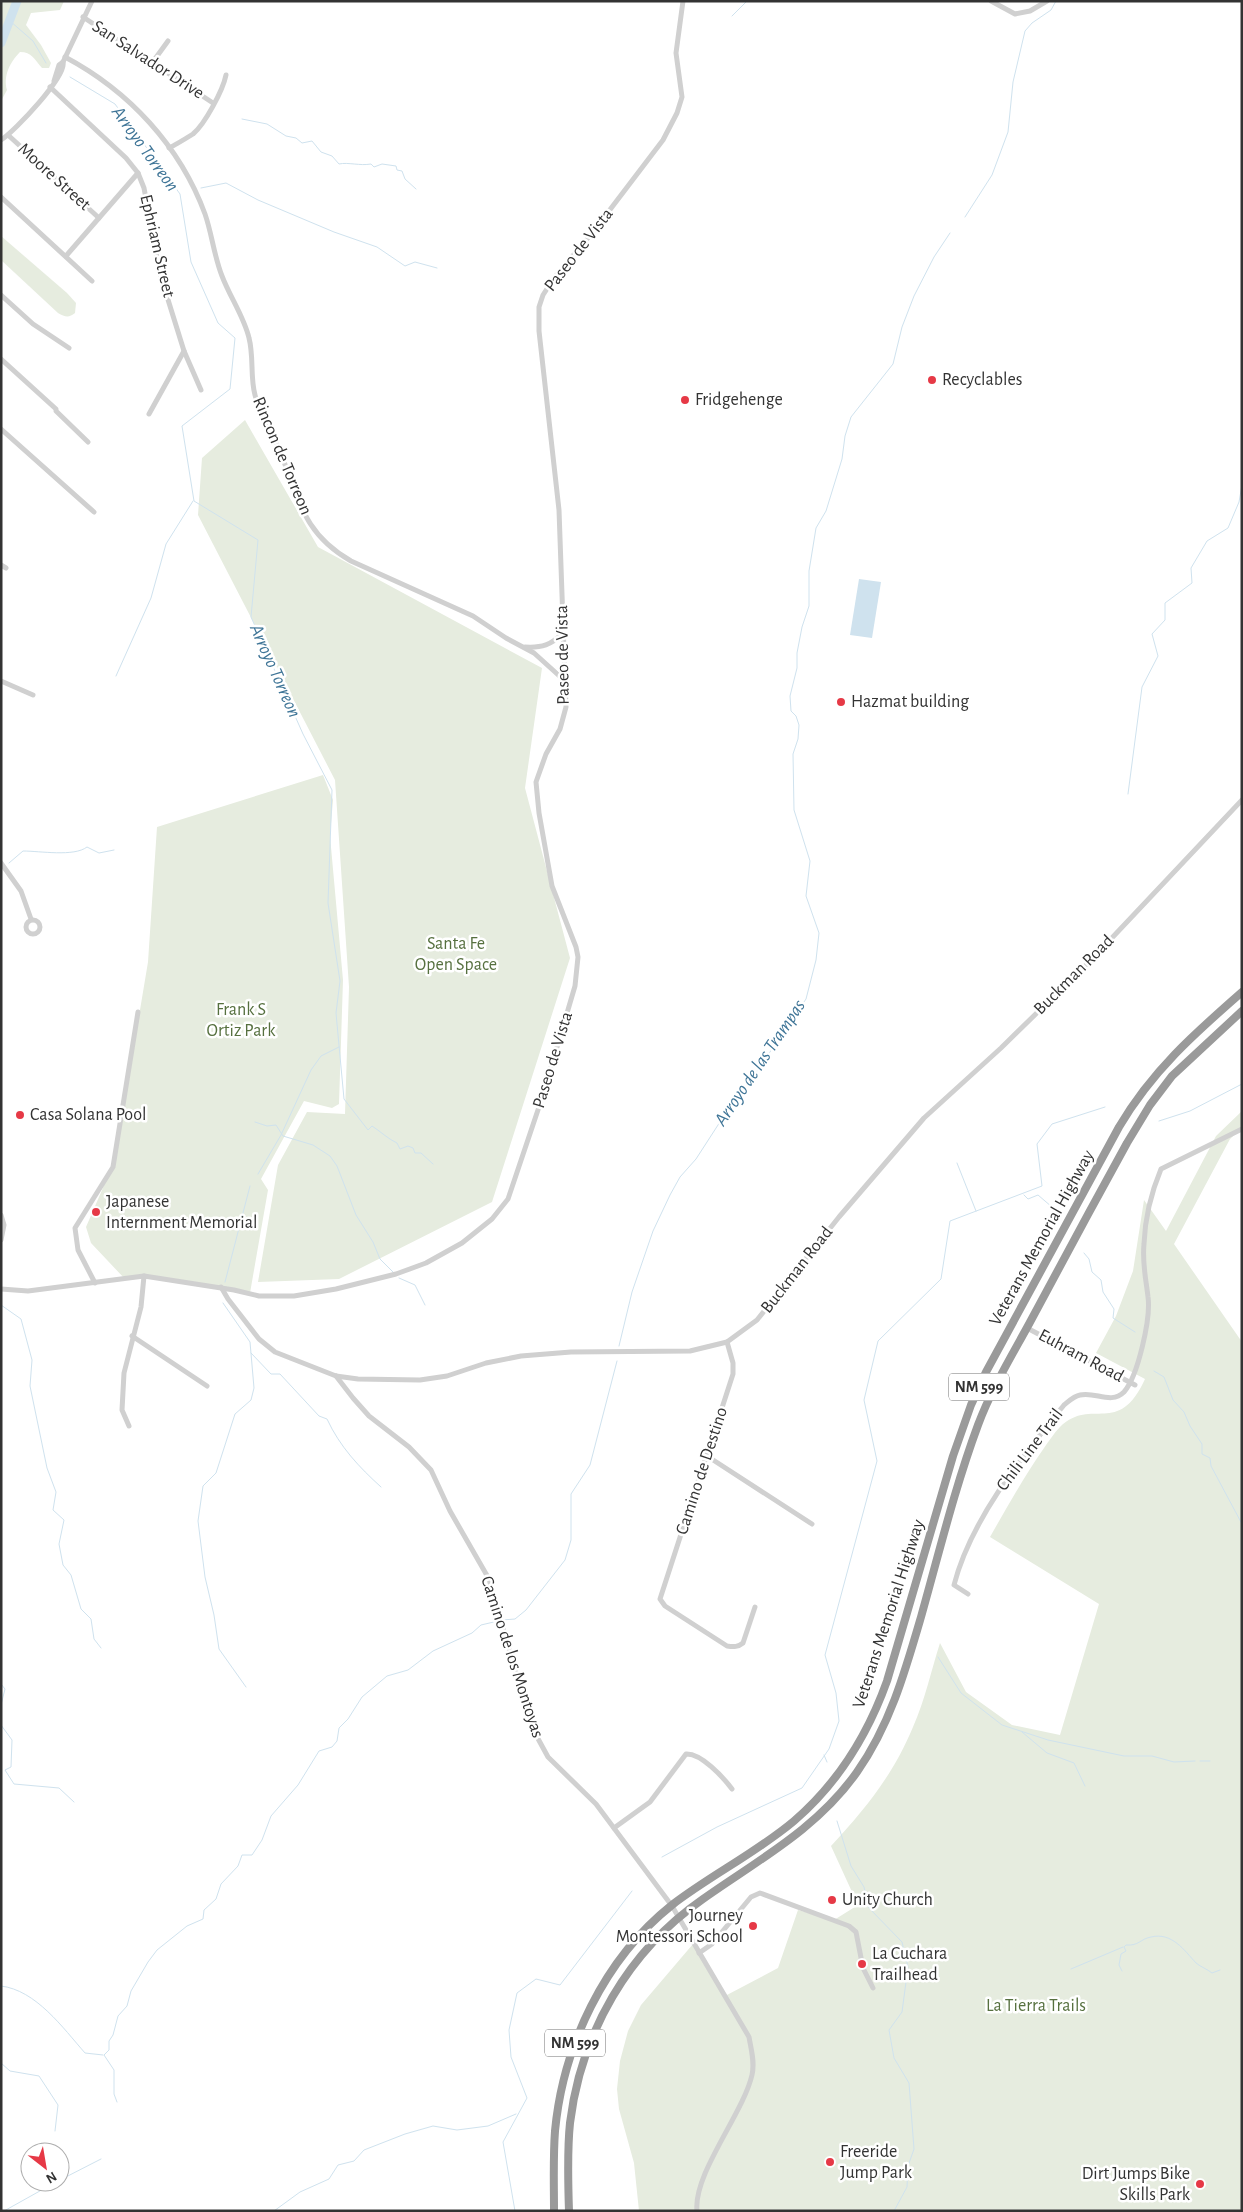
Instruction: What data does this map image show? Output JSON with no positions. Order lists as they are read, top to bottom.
{
  "streets": {
    "highway": ["Veterans Memorial Highway", "NM 599"],
    "street": [
      "San Salvador Drive",
      "Moore Street",
      "Ephriam Street",
      "Paseo de Vista",
      "Rincon de Torreon",
      "Buckman Road",
      "Euhram Road",
      "Chili Line Trail",
      "Camino de Destino",
      "Camino de los Montoyas"
    ]
  },
  "crossings": [
    ["Paseo de Vista", "Rincon de Torreon"],
    ["Paseo de Vista", "Buckman Road"],
    ["Buckman Road", "Camino de Destino"],
    ["Buckman Road", "Camino de los Montoyas"],
    ["Veterans Memorial Highway", "Euhram Road"],
    ["Veterans Memorial Highway", "Camino de los Montoyas"],
    ["Euhram Road", "Chili Line Trail"]
  ],
  "water": ["Arroyo Torreon", "Arroyo de las Trampas"],
  "parks": ["Santa Fe Open Space", "Frank S Ortiz Park", "La Tierra Trails"],
  "places": [
    "Recyclables",
    "Fridgehenge",
    "Hazmat building",
    "Casa Solana Pool",
    "Japanese Internment Memorial",
    "Unity Church",
    "Journey Montessori School",
    "La Cuchara Trailhead",
    "Freeride Jump Park",
    "Dirt Jumps Bike Skills Park"
  ],
  "north": "bottom right"
}
